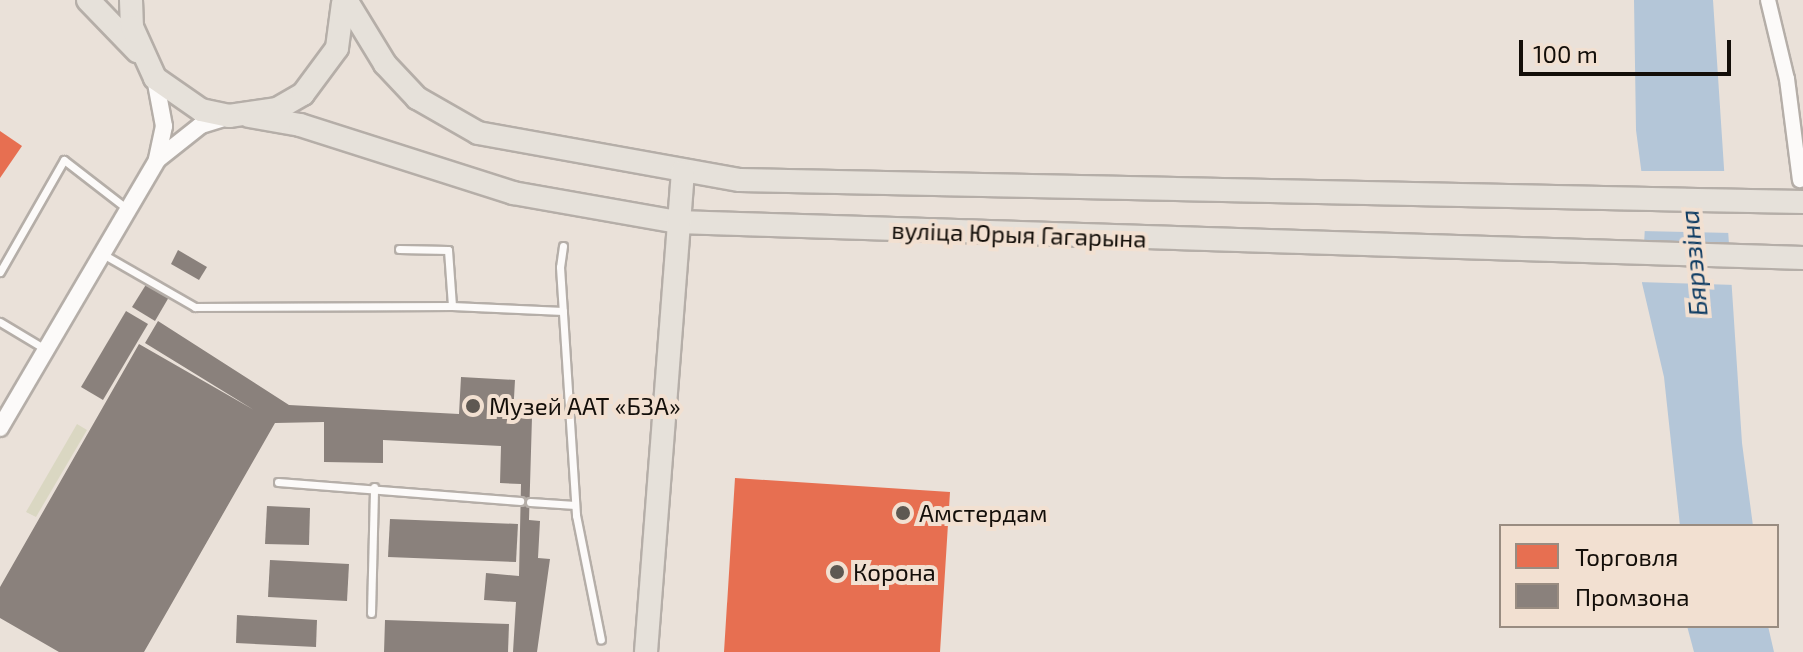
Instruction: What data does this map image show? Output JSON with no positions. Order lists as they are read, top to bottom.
{
  "streets": {
    "main road": ["вуліца Юрыя Гагарына"]
  },
  "water": ["Бярэзіна"],
  "places": ["Музей ААТ «БЗА»", "Амстердам", "Корона"],
  "legend": ["Торговля", "Промзона"],
  "scale_bar": "100 m"
}
